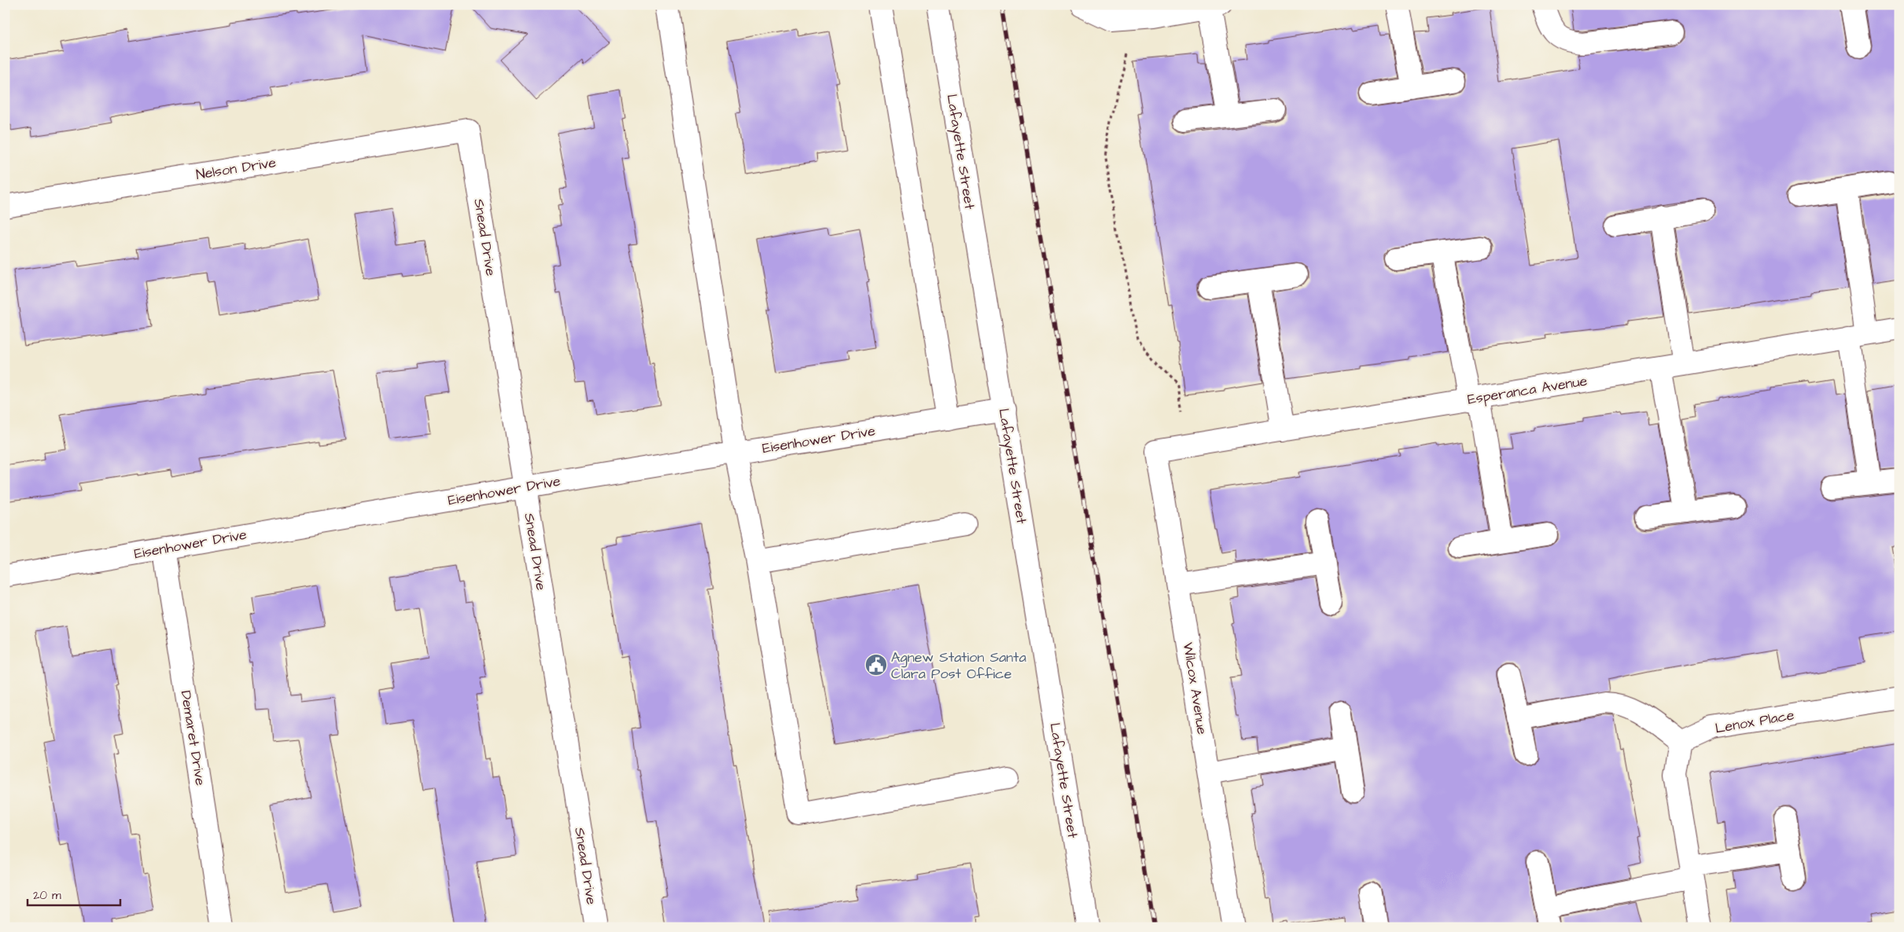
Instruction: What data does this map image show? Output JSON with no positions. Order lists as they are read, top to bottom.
{
  "streets": {
    "street": [
      "Lafayette Street",
      "Nelson Drive",
      "Snead Drive",
      "Esperanca Avenue",
      "Eisenhower Drive",
      "Wilcox Avenue",
      "Lenox Place",
      "Demaret Drive"
    ]
  },
  "crossings": [
    ["Lafayette Street", "Eisenhower Drive"],
    ["Nelson Drive", "Snead Drive"],
    ["Snead Drive", "Eisenhower Drive"],
    ["Esperanca Avenue", "Wilcox Avenue"],
    ["Eisenhower Drive", "Demaret Drive"]
  ],
  "places": {
    "public building": ["Agnew Station Santa Clara Post Office"]
  },
  "scale_bar": "20 m"
}
